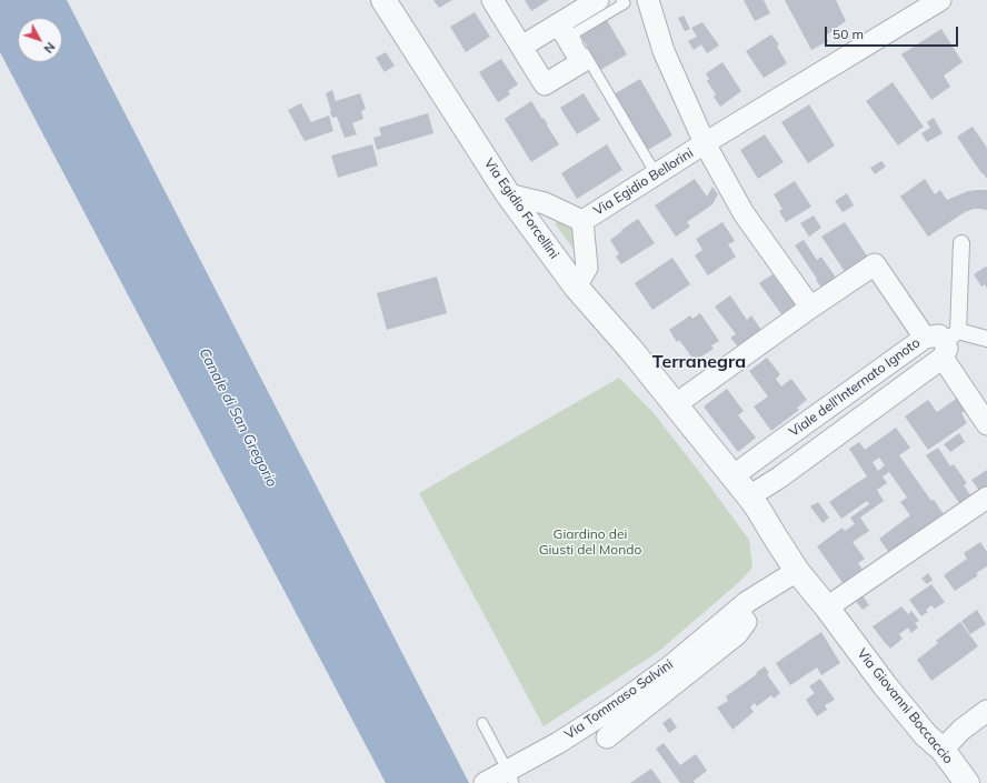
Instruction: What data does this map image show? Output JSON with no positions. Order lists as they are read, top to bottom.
{
  "streets": {
    "street": [
      "Via Egidio Bellorini",
      "Via Egidio Forcellini",
      "Viale dell'Internato Ignoto",
      "Via Tommaso Salvini",
      "Via Giovanni Boccaccio"
    ]
  },
  "crossings": [
    ["Via Egidio Bellorini", "Via Egidio Forcellini"],
    ["Via Egidio Forcellini", "Viale dell'Internato Ignoto"],
    ["Via Egidio Forcellini", "Via Tommaso Salvini"],
    ["Via Egidio Forcellini", "Via Giovanni Boccaccio"],
    ["Via Tommaso Salvini", "Via Giovanni Boccaccio"]
  ],
  "districts": ["Terranegra"],
  "water": ["Canale di San Gregorio"],
  "parks": ["Giardino dei Giusti del Mondo"],
  "scale_bar": "50 m",
  "north": "bottom right"
}
